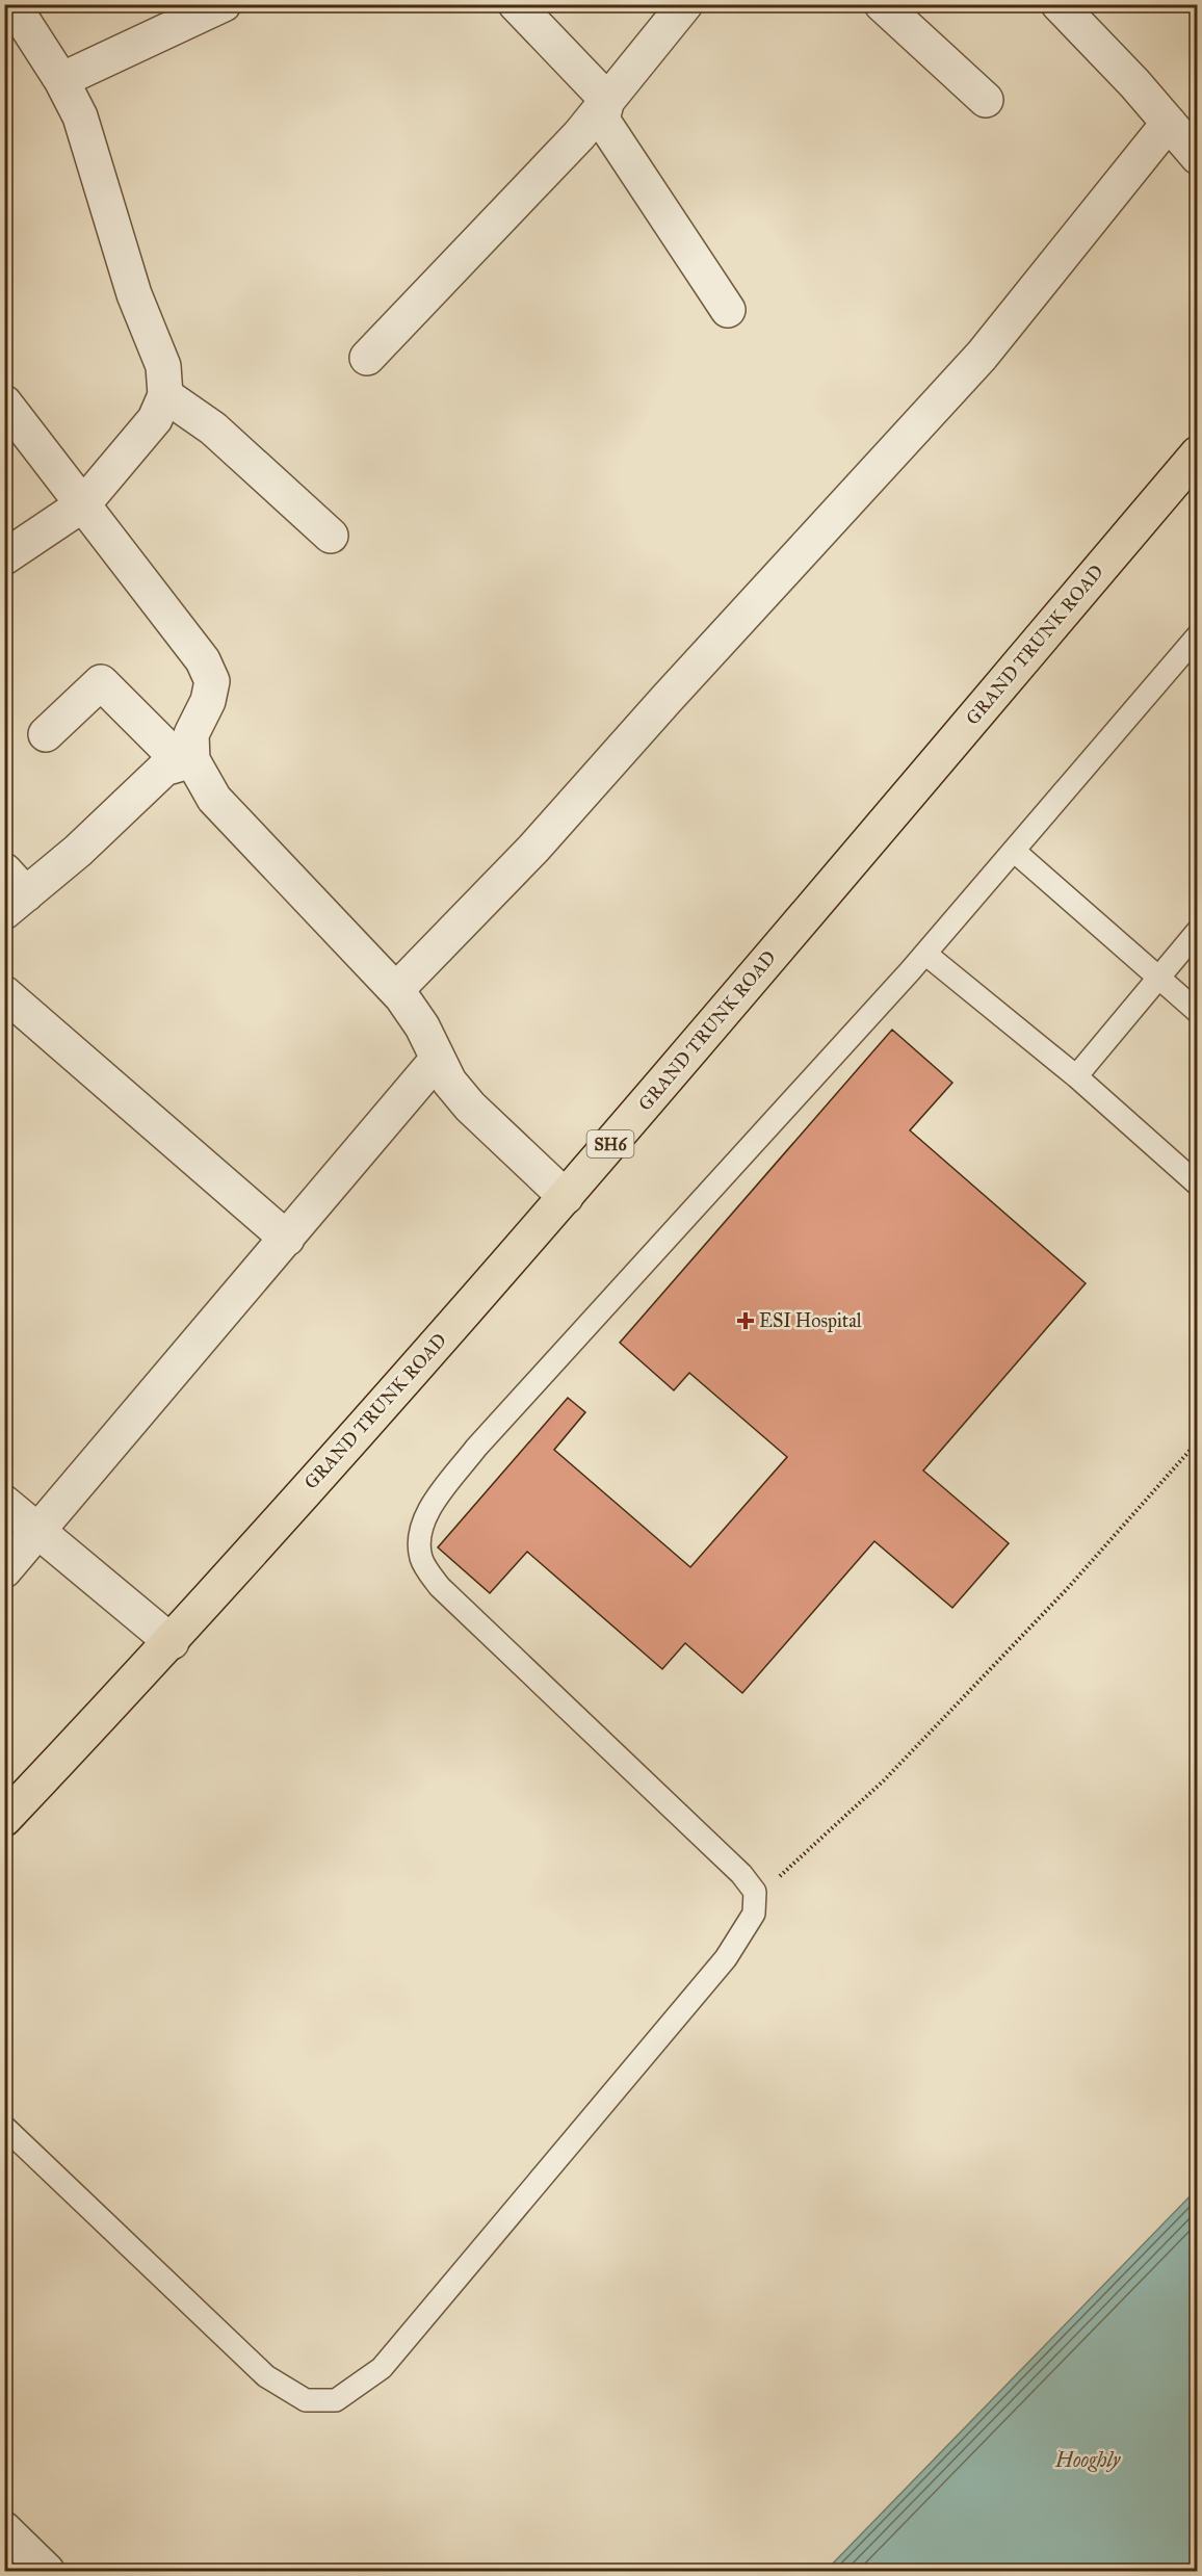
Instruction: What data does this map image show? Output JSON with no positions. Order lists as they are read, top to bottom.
{
  "streets": {
    "main road": ["GRAND TRUNK ROAD", "SH6"]
  },
  "water": ["Hooghly"],
  "places": {
    "health": ["ESI Hospital"]
  }
}
